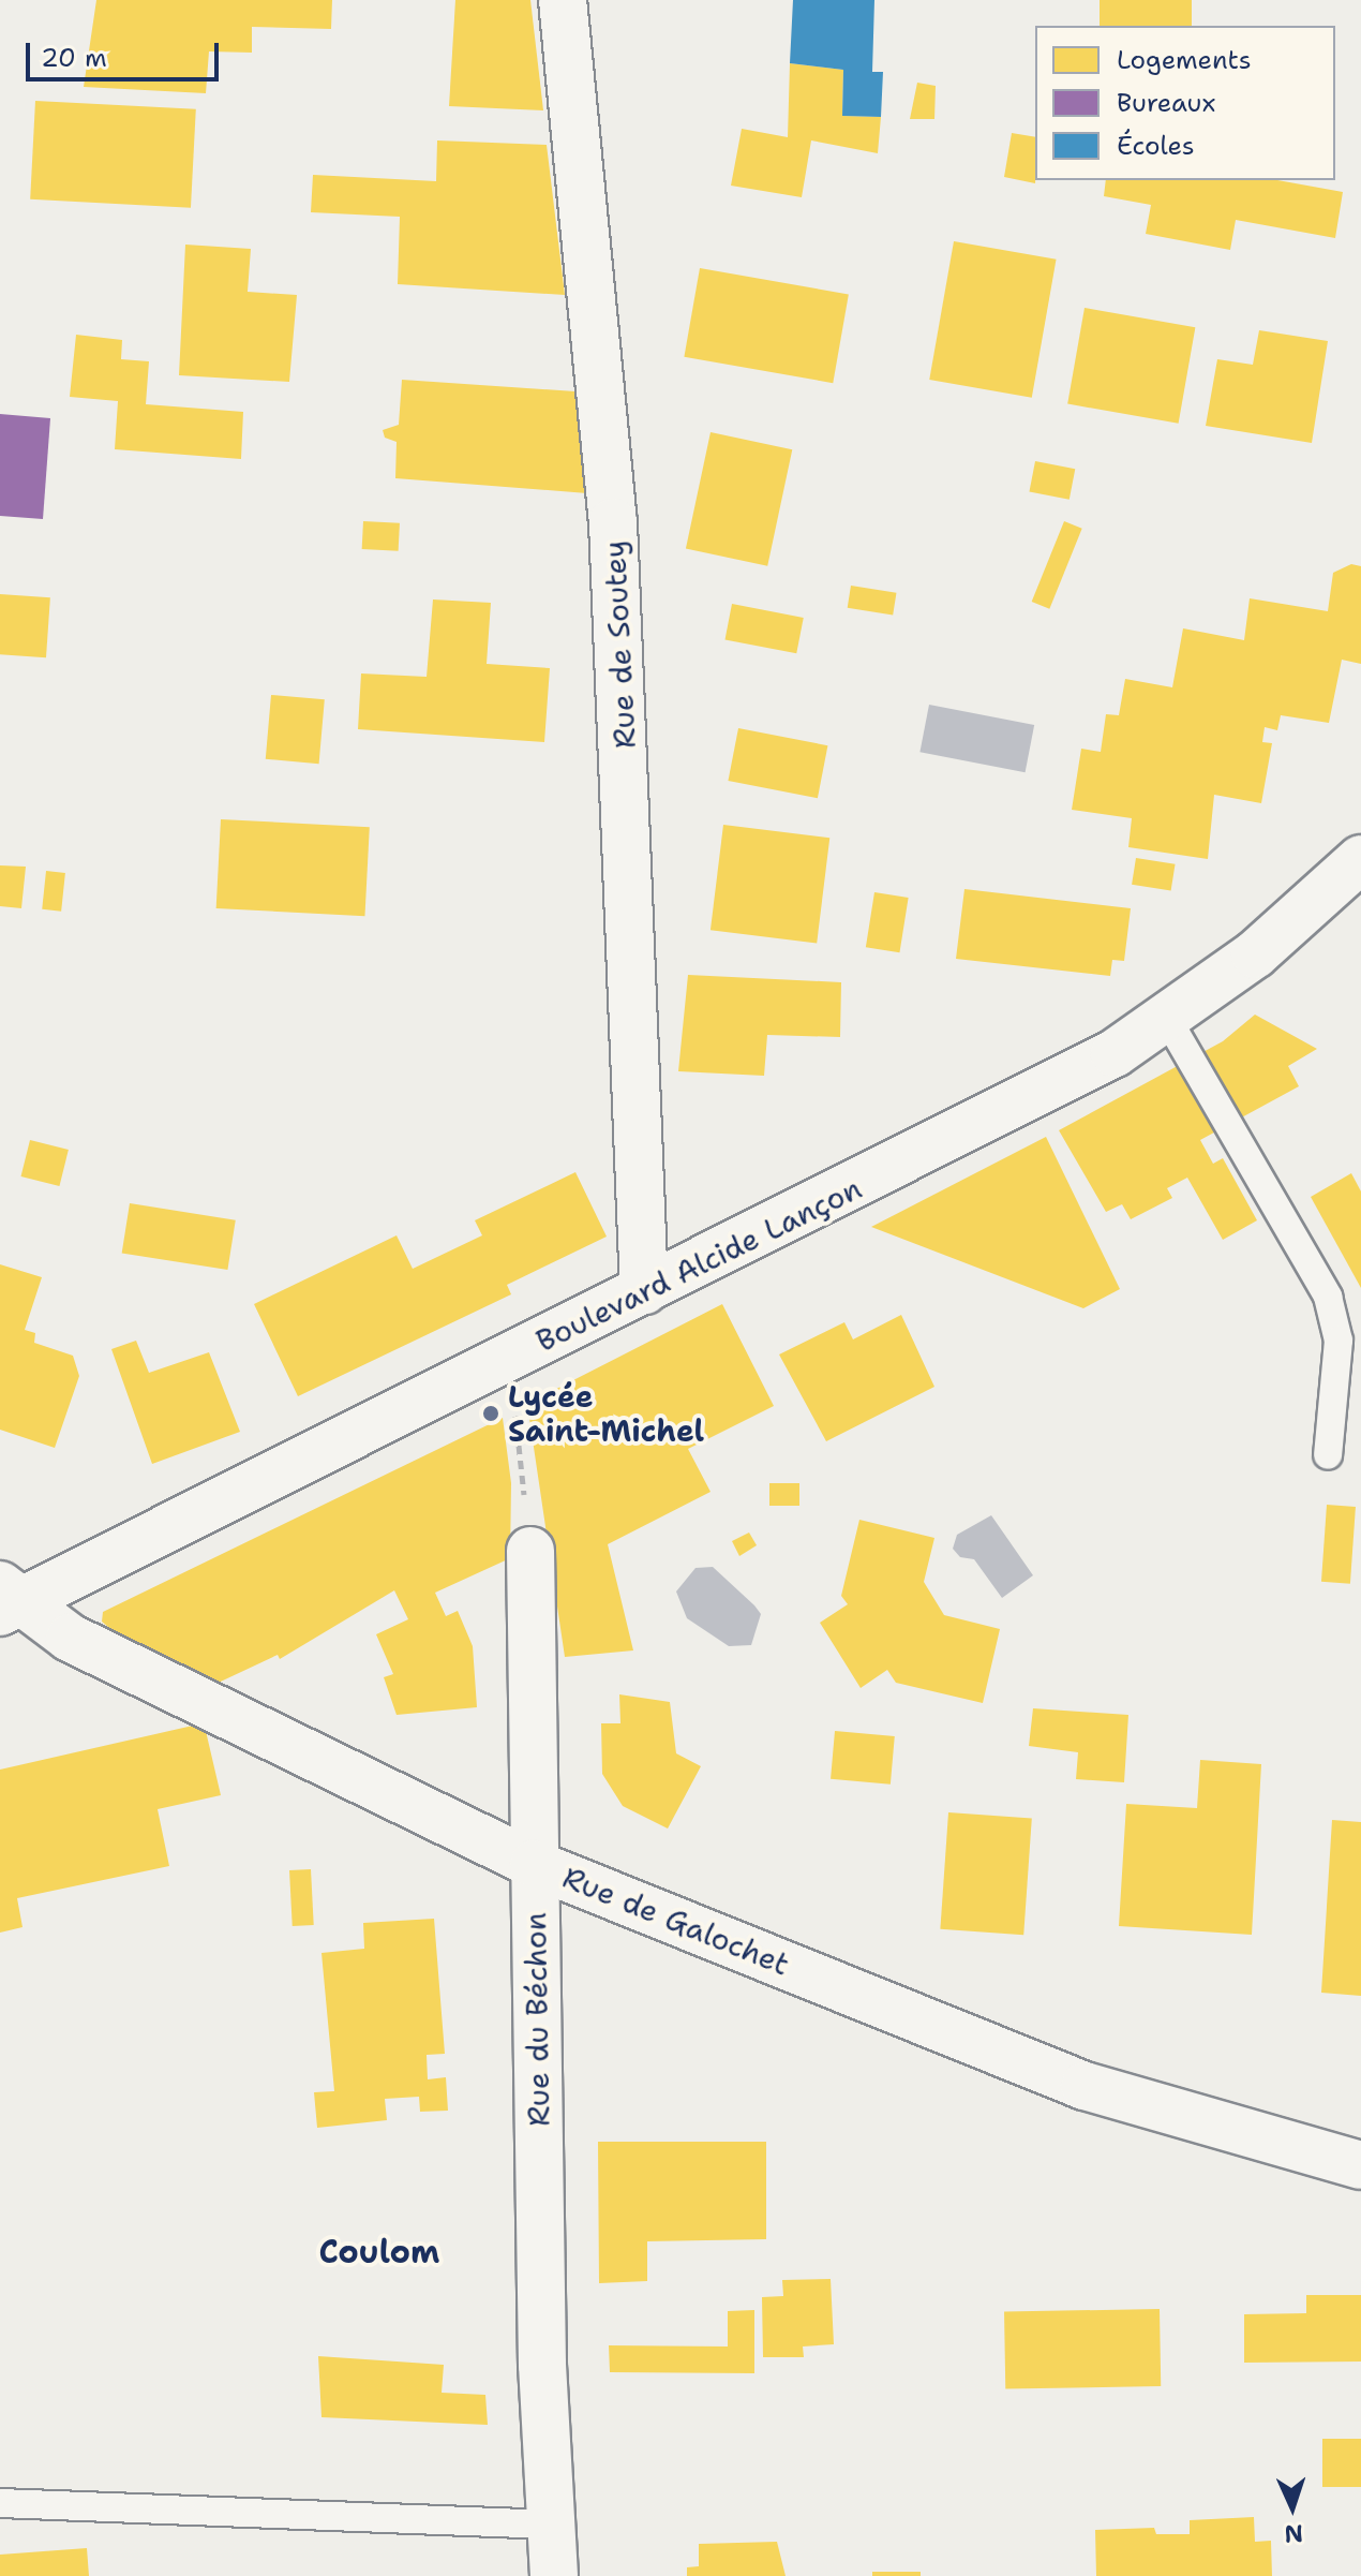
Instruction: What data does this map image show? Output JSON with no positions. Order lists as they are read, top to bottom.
{
  "streets": {
    "street": [
      "Rue de Soutey",
      "Boulevard Alcide Lançon",
      "Rue de Galochet",
      "Rue du Béchon"
    ]
  },
  "crossings": [
    ["Rue de Soutey", "Boulevard Alcide Lançon"],
    ["Boulevard Alcide Lançon", "Rue de Galochet"],
    ["Rue de Galochet", "Rue du Béchon"]
  ],
  "districts": ["Coulom"],
  "places": ["Lycée Saint-Michel"],
  "legend": ["Logements", "Bureaux", "Écoles"],
  "scale_bar": "20 m",
  "north": "bottom"
}
